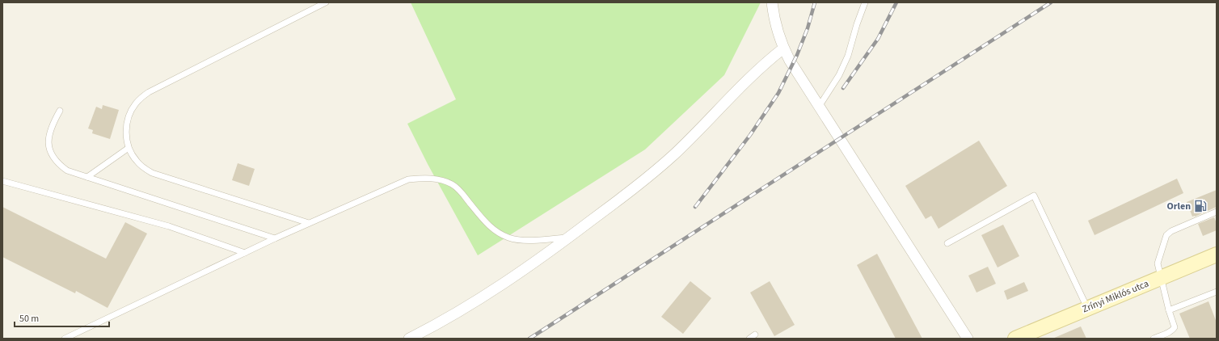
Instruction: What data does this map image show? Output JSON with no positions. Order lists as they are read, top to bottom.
{
  "streets": {
    "main road": ["Zrínyi Miklós utca"]
  },
  "places": {
    "fuel station": ["Orlen"]
  },
  "scale_bar": "50 m"
}
